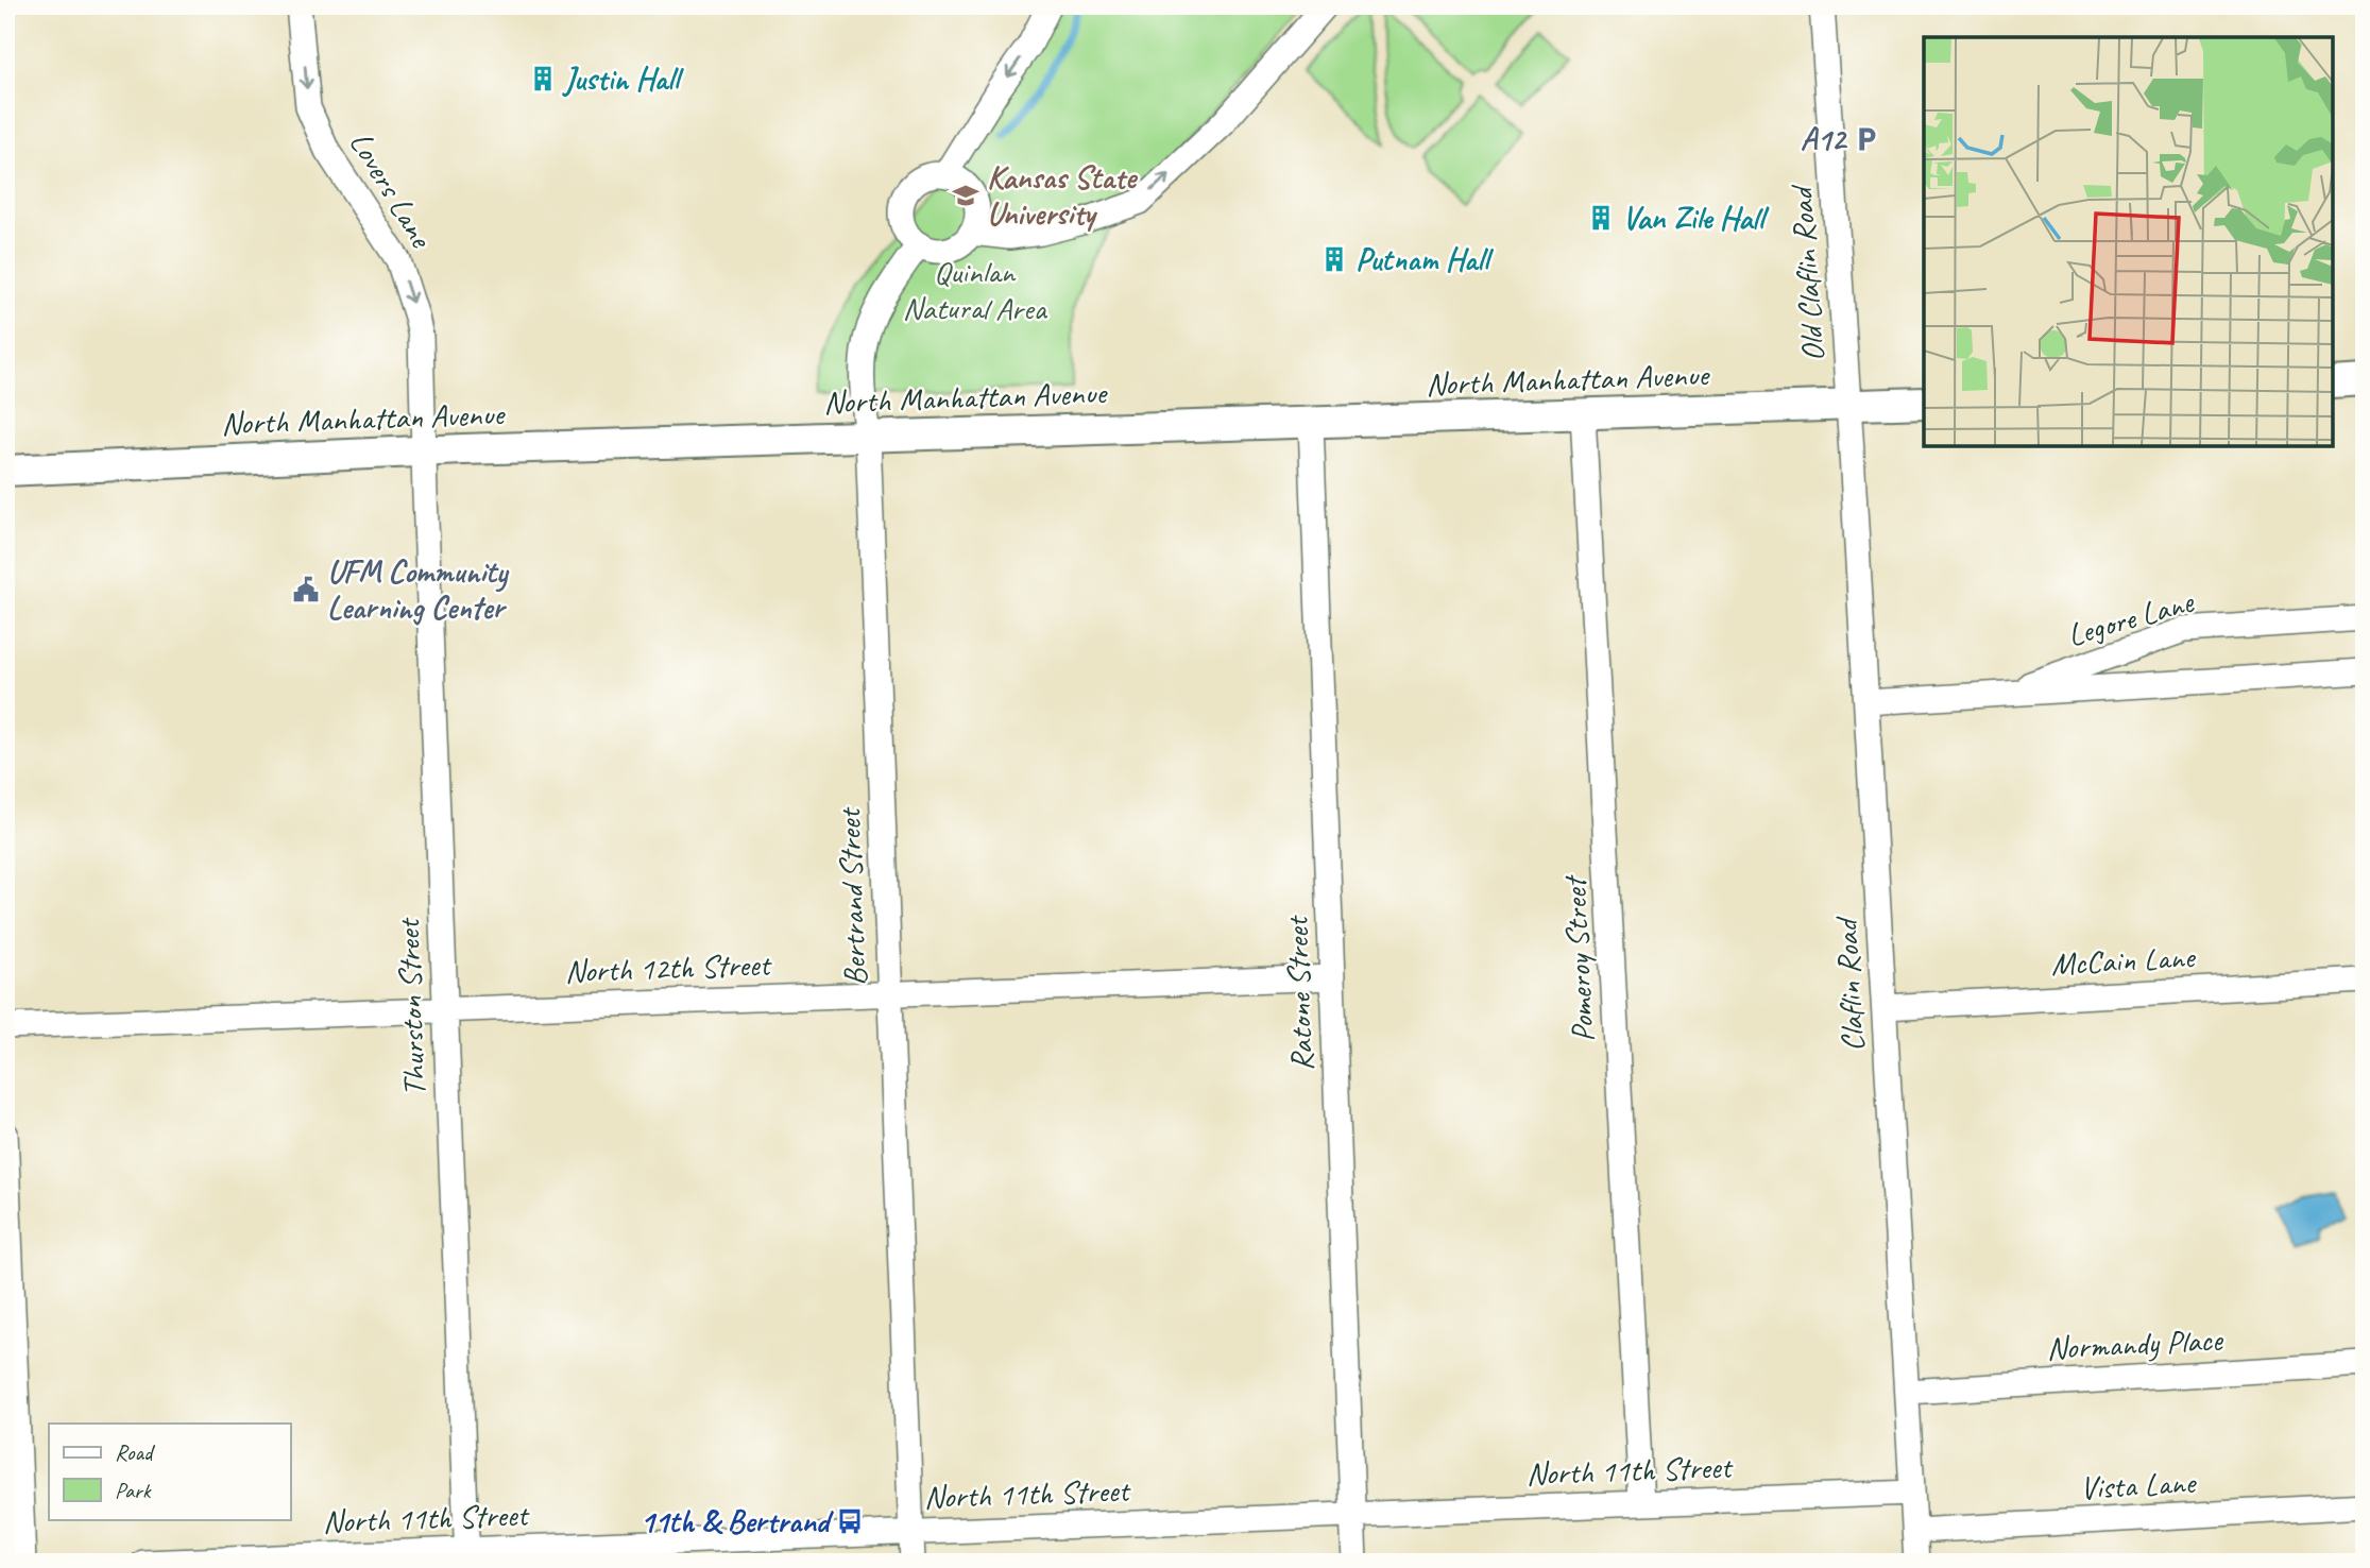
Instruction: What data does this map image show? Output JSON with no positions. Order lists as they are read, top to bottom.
{
  "streets": {
    "street": [
      "Lovers Lane",
      "Old Claflin Road",
      "North Manhattan Avenue",
      "Legore Lane",
      "Bertrand Street",
      "Pomeroy Street",
      "McCain Lane",
      "North 12th Street",
      "Claflin Road",
      "Ratone Street",
      "Thurston Street",
      "Normandy Place",
      "North 11th Street",
      "Vista Lane"
    ]
  },
  "crossings": [
    ["Lovers Lane", "North Manhattan Avenue"],
    ["Lovers Lane", "Thurston Street"],
    ["Old Claflin Road", "North Manhattan Avenue"],
    ["Old Claflin Road", "Claflin Road"],
    ["North Manhattan Avenue", "Bertrand Street"],
    ["North Manhattan Avenue", "Pomeroy Street"],
    ["North Manhattan Avenue", "Claflin Road"],
    ["North Manhattan Avenue", "Ratone Street"],
    ["North Manhattan Avenue", "Thurston Street"],
    ["Legore Lane", "Claflin Road"],
    ["Bertrand Street", "North 12th Street"],
    ["Bertrand Street", "North 11th Street"],
    ["Pomeroy Street", "North 11th Street"],
    ["McCain Lane", "Claflin Road"],
    ["North 12th Street", "Ratone Street"],
    ["North 12th Street", "Thurston Street"],
    ["Claflin Road", "Normandy Place"],
    ["Claflin Road", "North 11th Street"],
    ["Claflin Road", "Vista Lane"],
    ["Ratone Street", "North 11th Street"],
    ["Thurston Street", "North 11th Street"]
  ],
  "one_way": ["Lovers Lane"],
  "parks": ["Quinlan Natural Area"],
  "places": {
    "building": ["Justin Hall", "Van Zile Hall", "Putnam Hall"],
    "parking": ["A12"],
    "school or university": ["Kansas State University"],
    "public building": ["UFM Community Learning Center"],
    "bus stop": ["11th & Bertrand"]
  },
  "legend": ["Road", "Park"]
}
